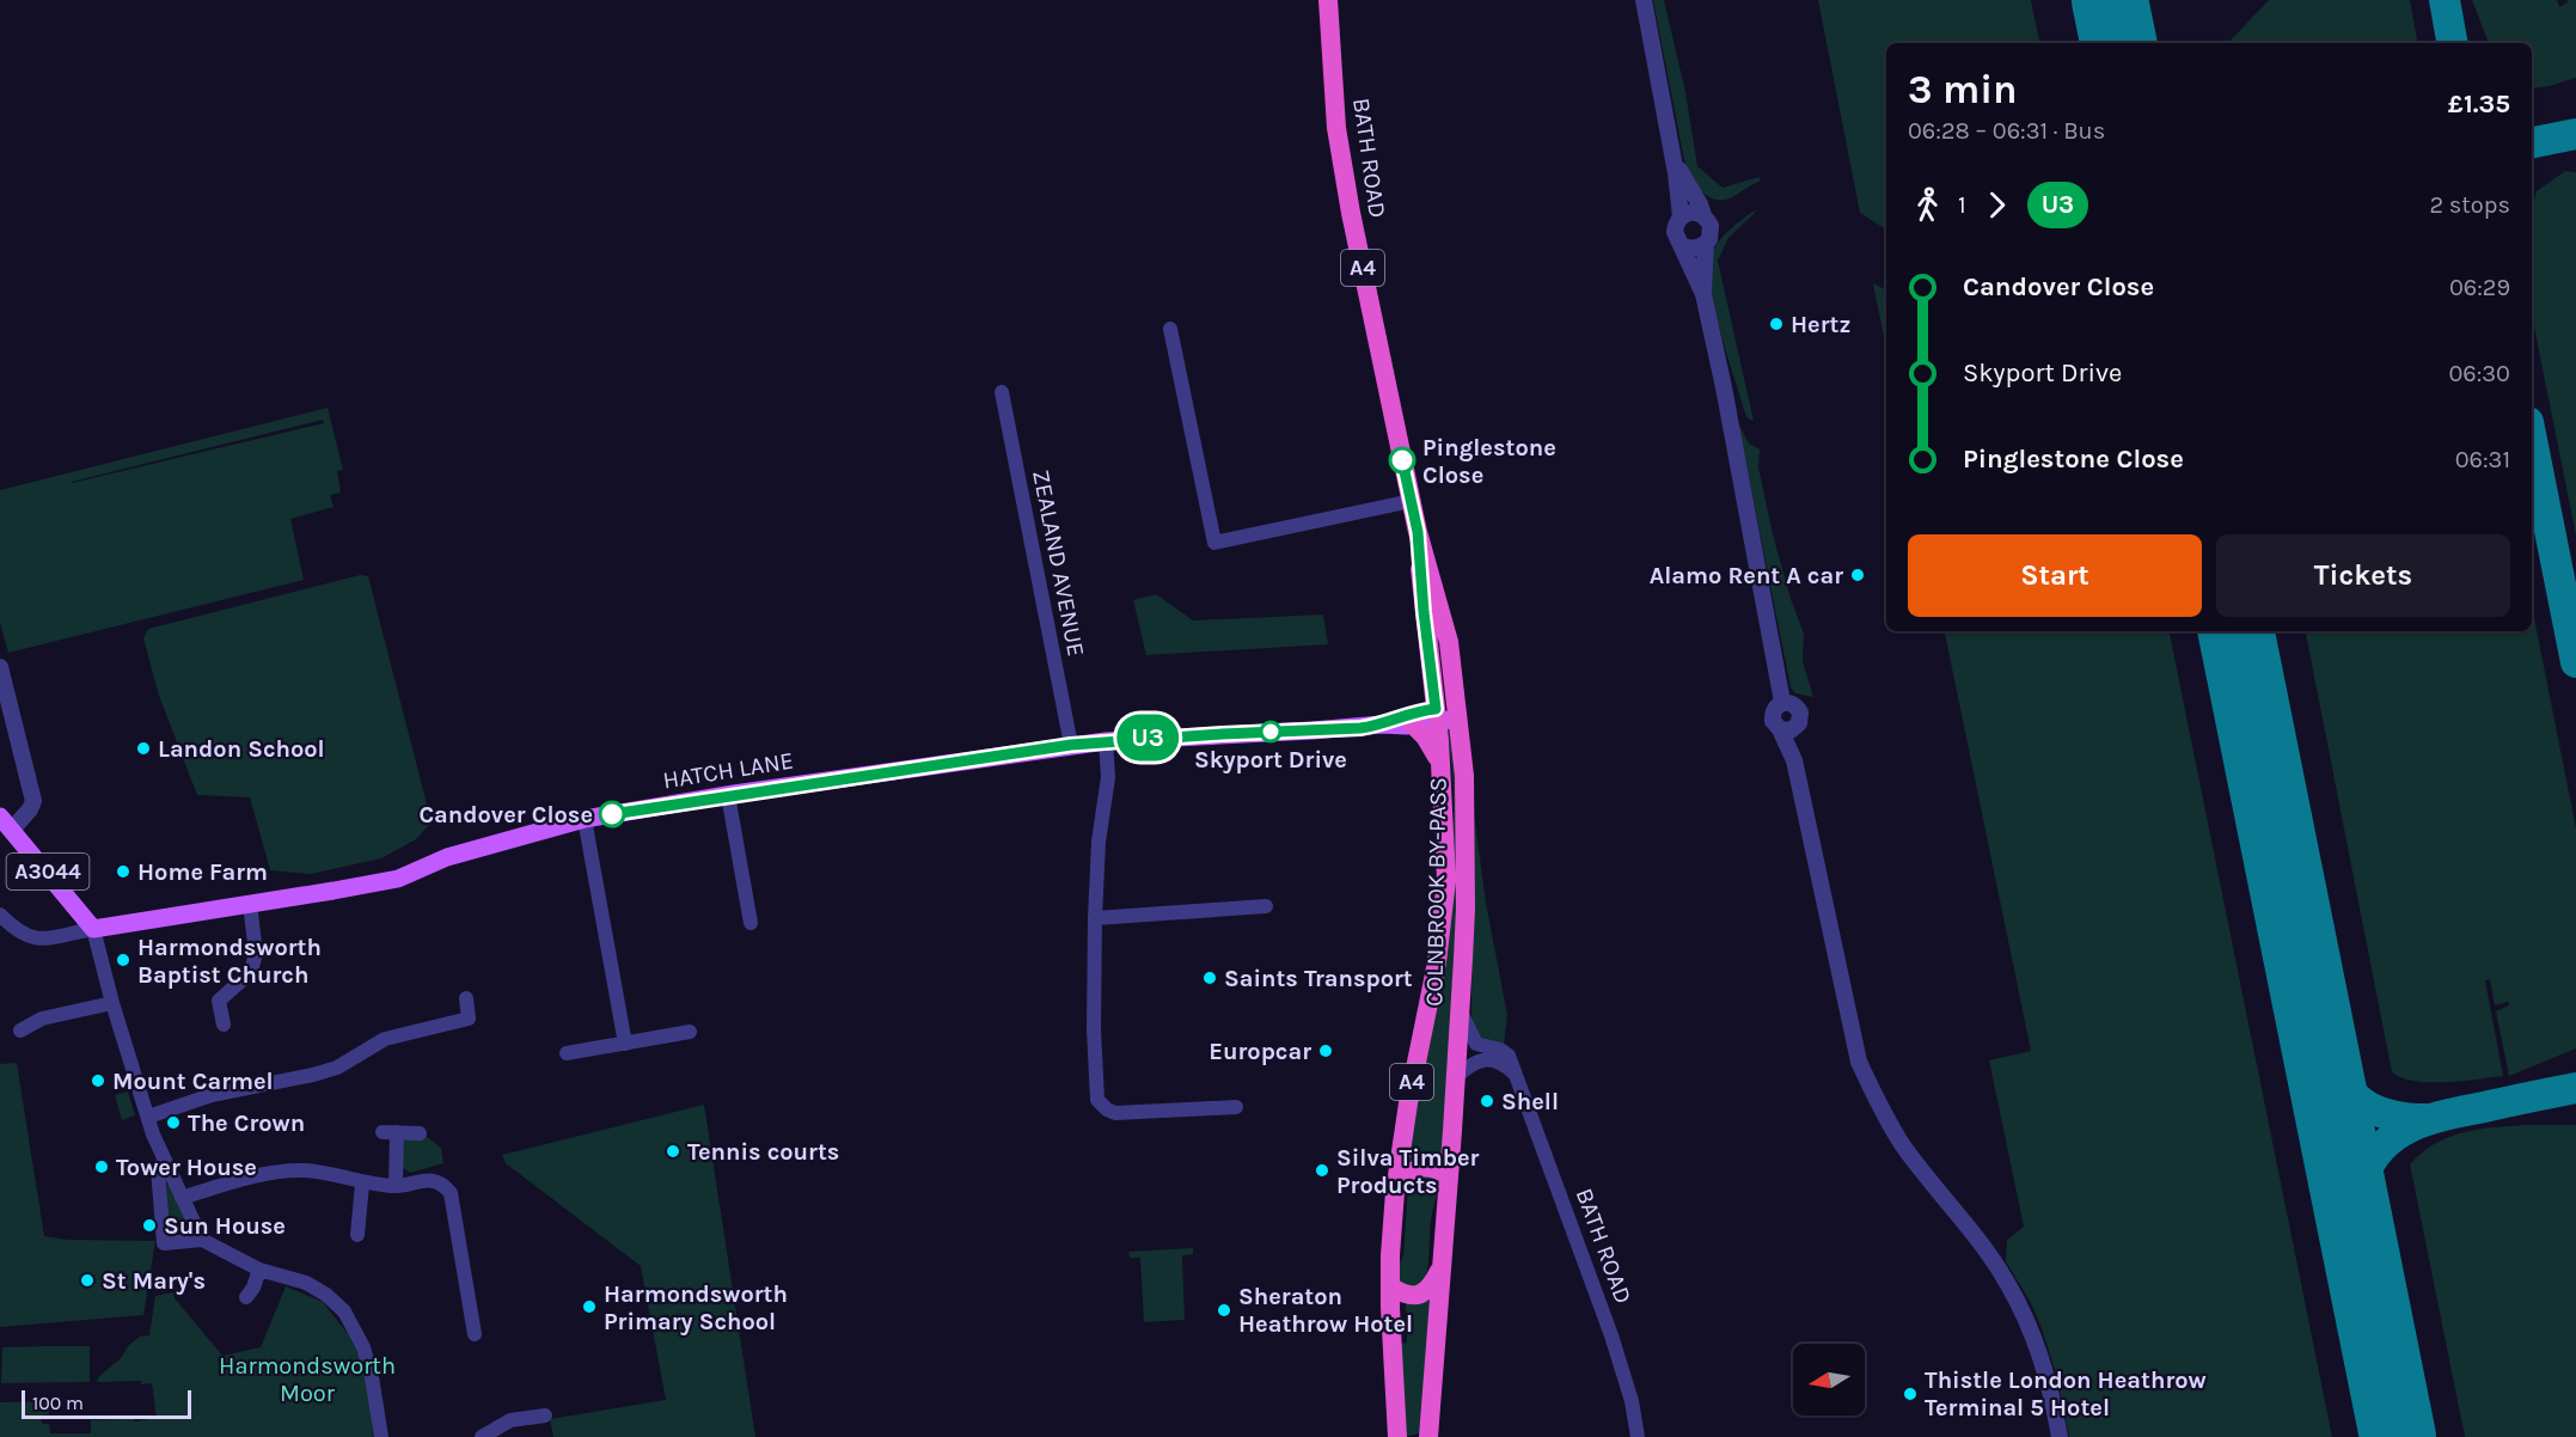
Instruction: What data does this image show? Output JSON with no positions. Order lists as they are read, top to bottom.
{
  "streets": {
    "highway": ["BATH ROAD", "A4", "COLNBROOK BY-PASS"],
    "main road": ["HATCH LANE", "A3044"],
    "street": ["ZEALAND AVENUE"]
  },
  "crossings": [
    ["BATH ROAD", "COLNBROOK BY-PASS"],
    ["ZEALAND AVENUE", "HATCH LANE"],
    ["HATCH LANE", "A3044"],
    ["HATCH LANE", "COLNBROOK BY-PASS"]
  ],
  "parks": ["Harmondsworth Moor"],
  "places": [
    "Hertz",
    "Pinglestone Close",
    "Alamo Rent A car",
    "Skyport Drive",
    "Landon School",
    "Candover Close",
    "Home Farm",
    "Harmondsworth Baptist Church",
    "Saints Transport",
    "Europcar",
    "Mount Carmel",
    "Shell",
    "The Crown",
    "Tennis courts",
    "Tower House",
    "Silva Timber Products",
    "Sun House",
    "St Mary's",
    "Harmondsworth Primary School",
    "Sheraton Heathrow Hotel",
    "Thistle London Heathrow Terminal 5 Hotel"
  ],
  "lines": ["bus line U3"],
  "scale_bar": "100 m",
  "north": "left",
  "page": {
    "on_map": "U3",
    "heading": ["3 min", "06:28 – 06:31 · Bus", "£1.35"],
    "legs": ["1", "U3", "2 stops"],
    "list": [
      {
        "name": "Candover Close",
        "value": "06:29"
      },
      {
        "name": "Skyport Drive",
        "value": "06:30"
      },
      {
        "name": "Pinglestone Close",
        "value": "06:31"
      }
    ],
    "buttons": ["Start", "Tickets"],
    "scale": "100 m"
  }
}
